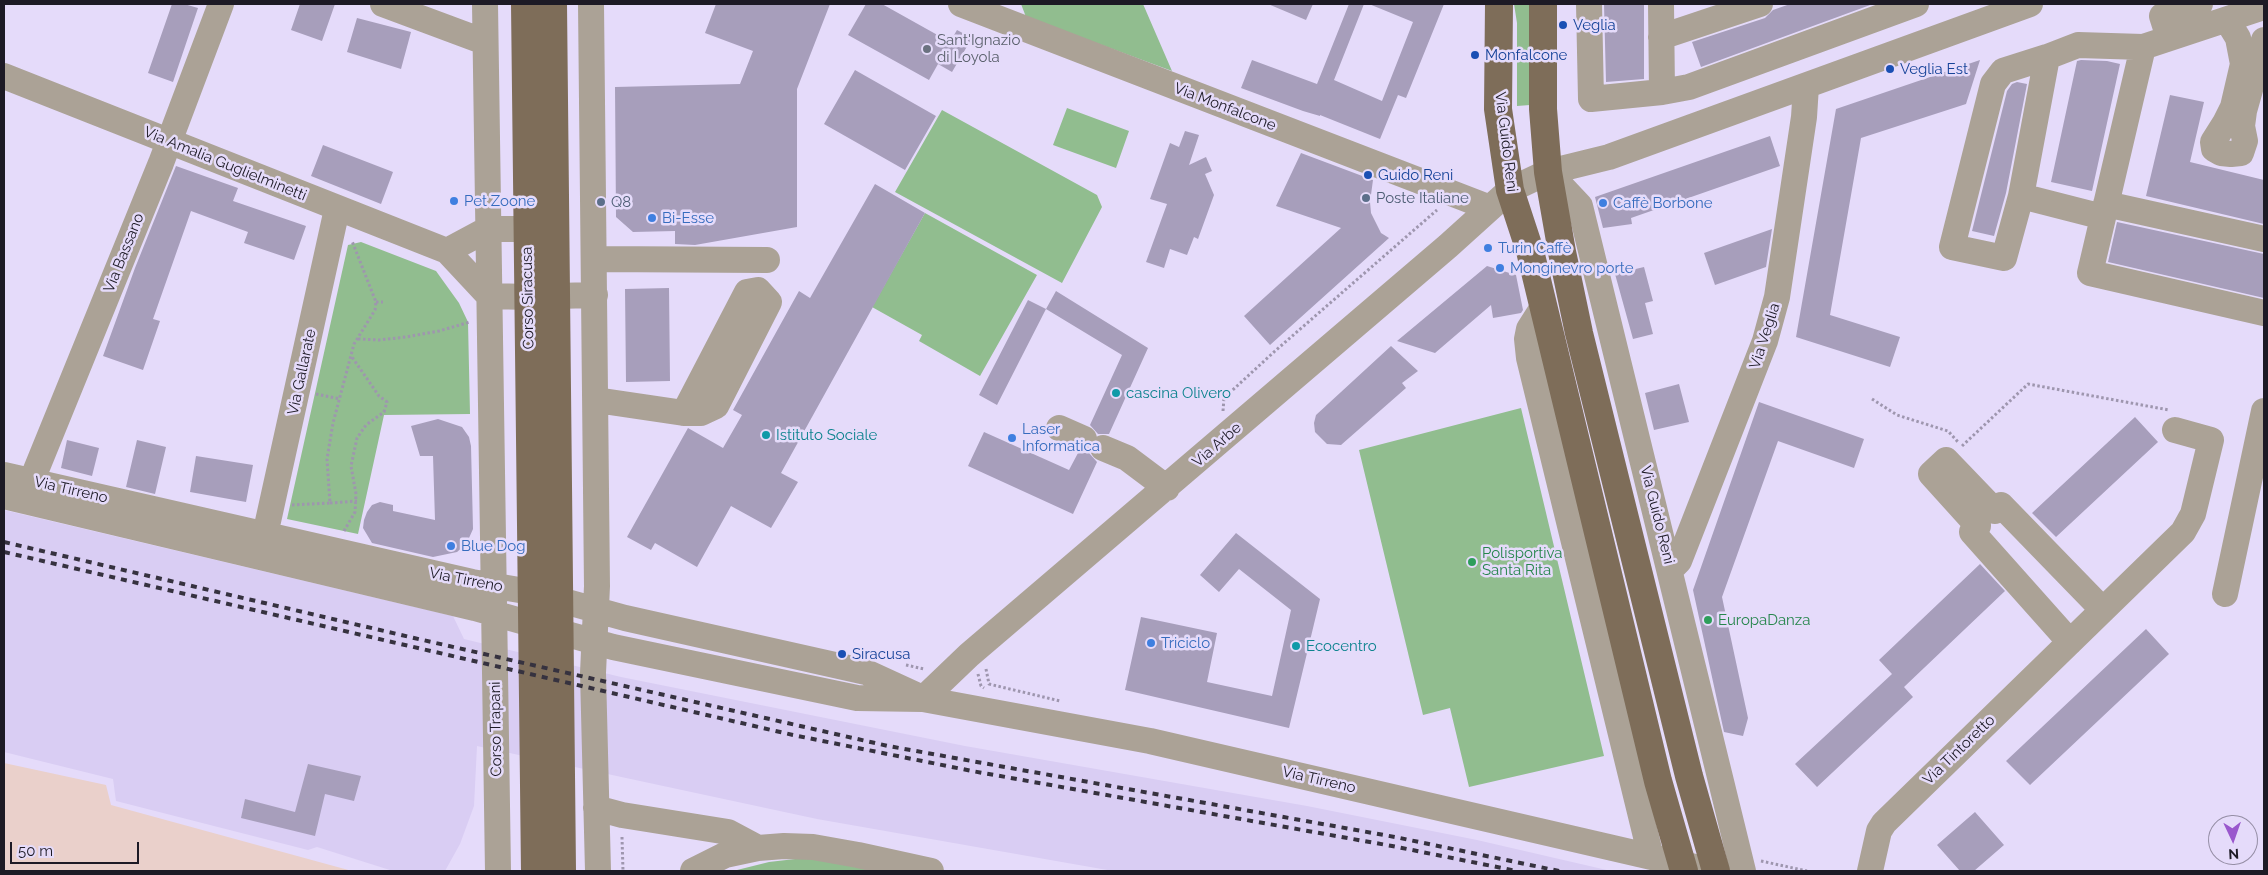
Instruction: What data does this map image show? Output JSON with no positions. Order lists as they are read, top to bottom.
{
  "streets": {
    "main road": ["Via Guido Reni", "Corso Siracusa"],
    "street": [
      "Via Monfalcone",
      "Via Amalia Guglielminetti",
      "Via Bassano",
      "Via Veglia",
      "Via Gallarate",
      "Via Arbe",
      "Via Tirreno",
      "Corso Trapani",
      "Via Tintoretto"
    ]
  },
  "crossings": [
    ["Via Monfalcone", "Via Arbe"],
    ["Via Guido Reni", "Via Veglia"],
    ["Via Guido Reni", "Via Arbe"],
    ["Via Guido Reni", "Via Tirreno"],
    ["Via Amalia Guglielminetti", "Via Bassano"],
    ["Via Amalia Guglielminetti", "Via Gallarate"],
    ["Via Bassano", "Via Tirreno"],
    ["Corso Siracusa", "Via Tirreno"],
    ["Via Gallarate", "Via Tirreno"],
    ["Via Arbe", "Via Tirreno"],
    ["Via Tirreno", "Corso Trapani"]
  ],
  "places": [
    "Veglia",
    "Sant'Ignazio di Loyola",
    "Monfalcone",
    "Veglia Est",
    "Guido Reni",
    "Poste Italiane",
    "Pet Zoone",
    "Q8",
    "Caffè Borbone",
    "Bi-Esse",
    "Turin Caffè",
    "Monginevro porte",
    "cascina Olivero",
    "Istituto Sociale",
    "Laser Informatica",
    "Blue Dog",
    "Polisportiva Santa Rita",
    "EuropaDanza",
    "Triciclo",
    "Ecocentro",
    "Siracusa"
  ],
  "scale_bar": "50 m",
  "north": "bottom"
}
